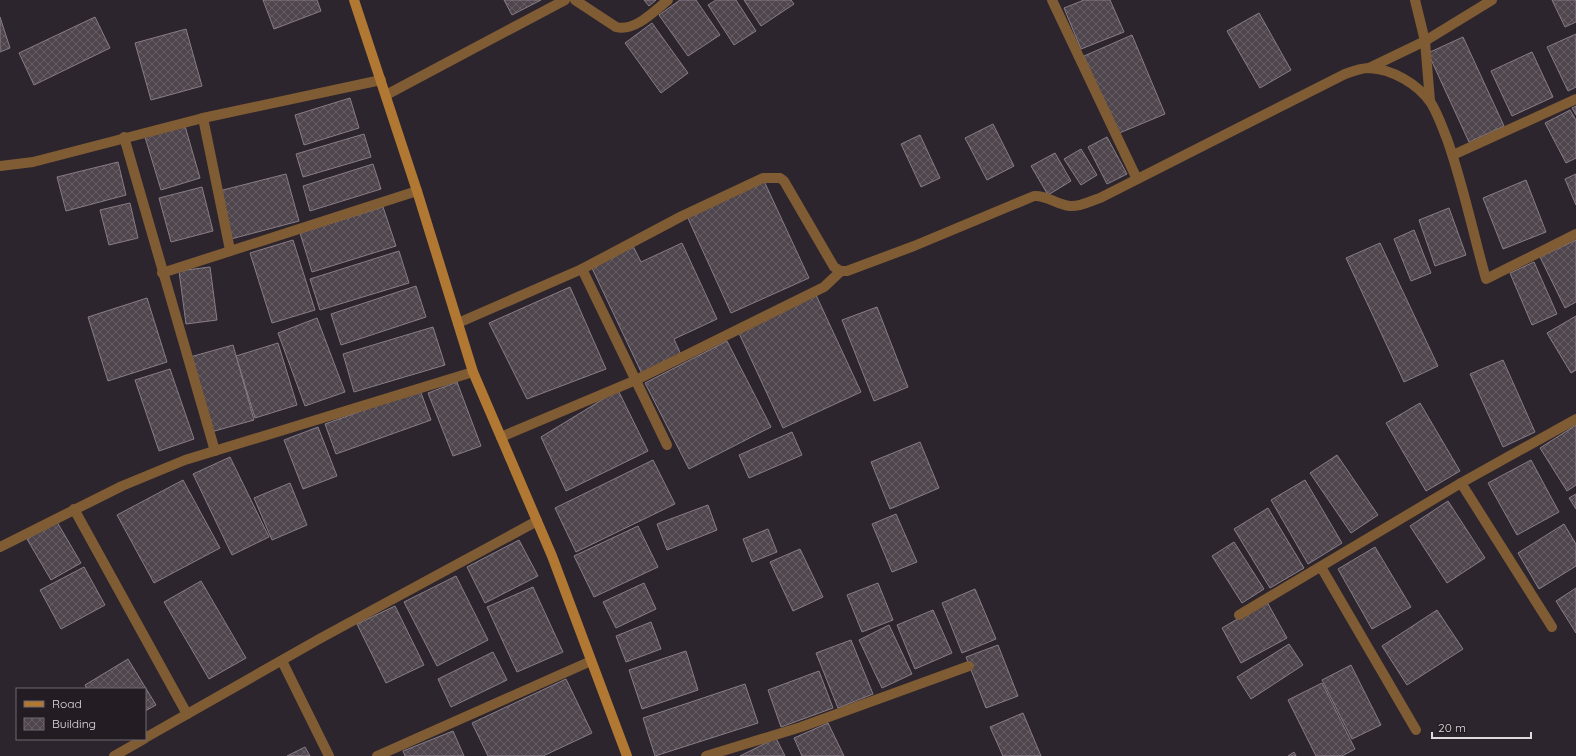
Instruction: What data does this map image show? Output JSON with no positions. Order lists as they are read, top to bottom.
{
  "legend": ["Road", "Building"],
  "scale_bar": "20 m"
}
